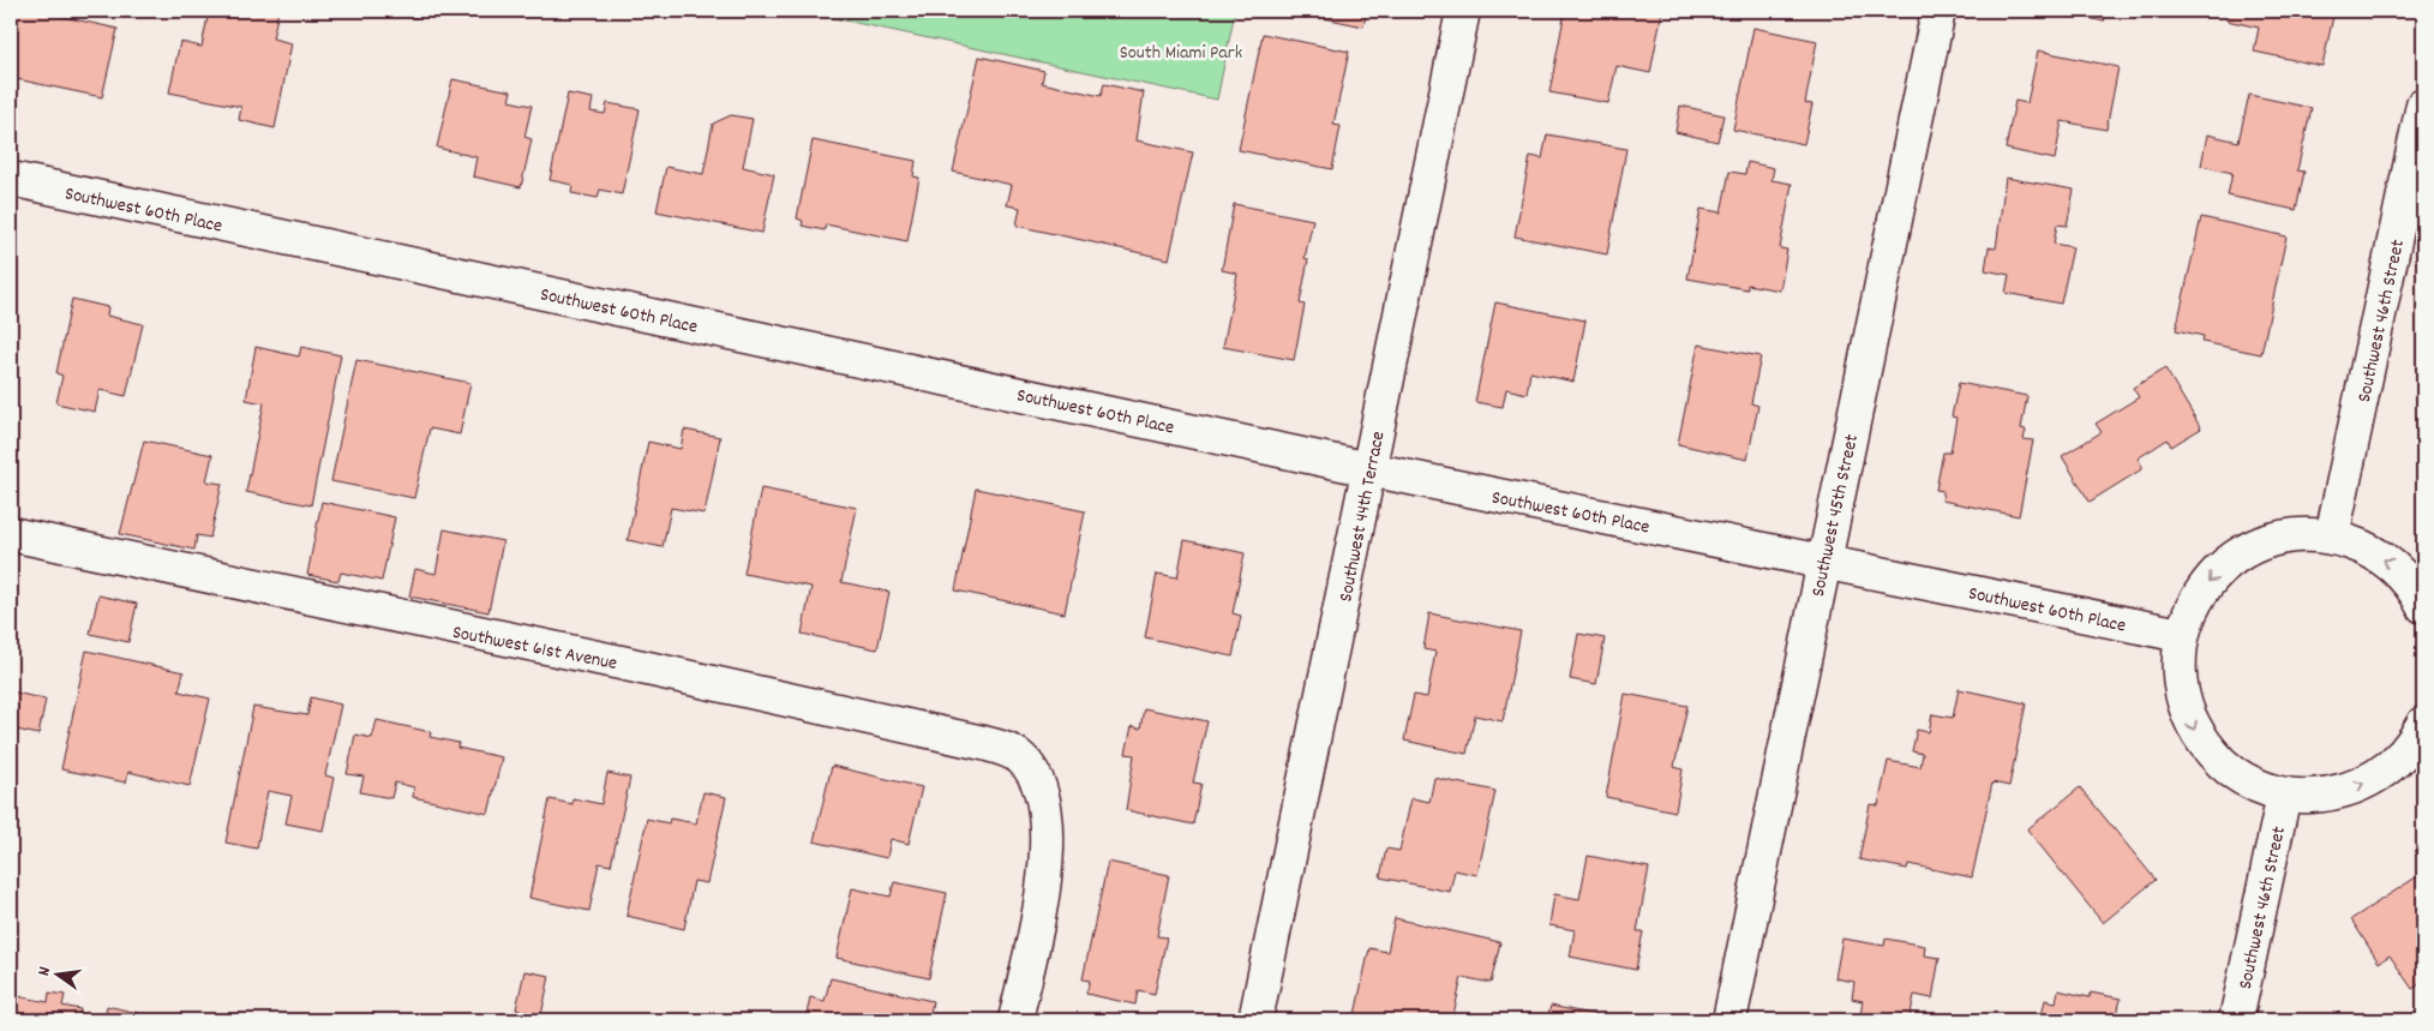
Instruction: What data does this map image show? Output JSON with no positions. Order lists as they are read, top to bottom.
{
  "streets": {
    "street": [
      "Southwest 60th Place",
      "Southwest 46th Street",
      "Southwest 45th Street",
      "Southwest 44th Terrace",
      "Southwest 61st Avenue"
    ]
  },
  "crossings": [
    ["Southwest 60th Place", "Southwest 45th Street"],
    ["Southwest 60th Place", "Southwest 44th Terrace"]
  ],
  "parks": ["South Miami Park"],
  "north": "left"
}
